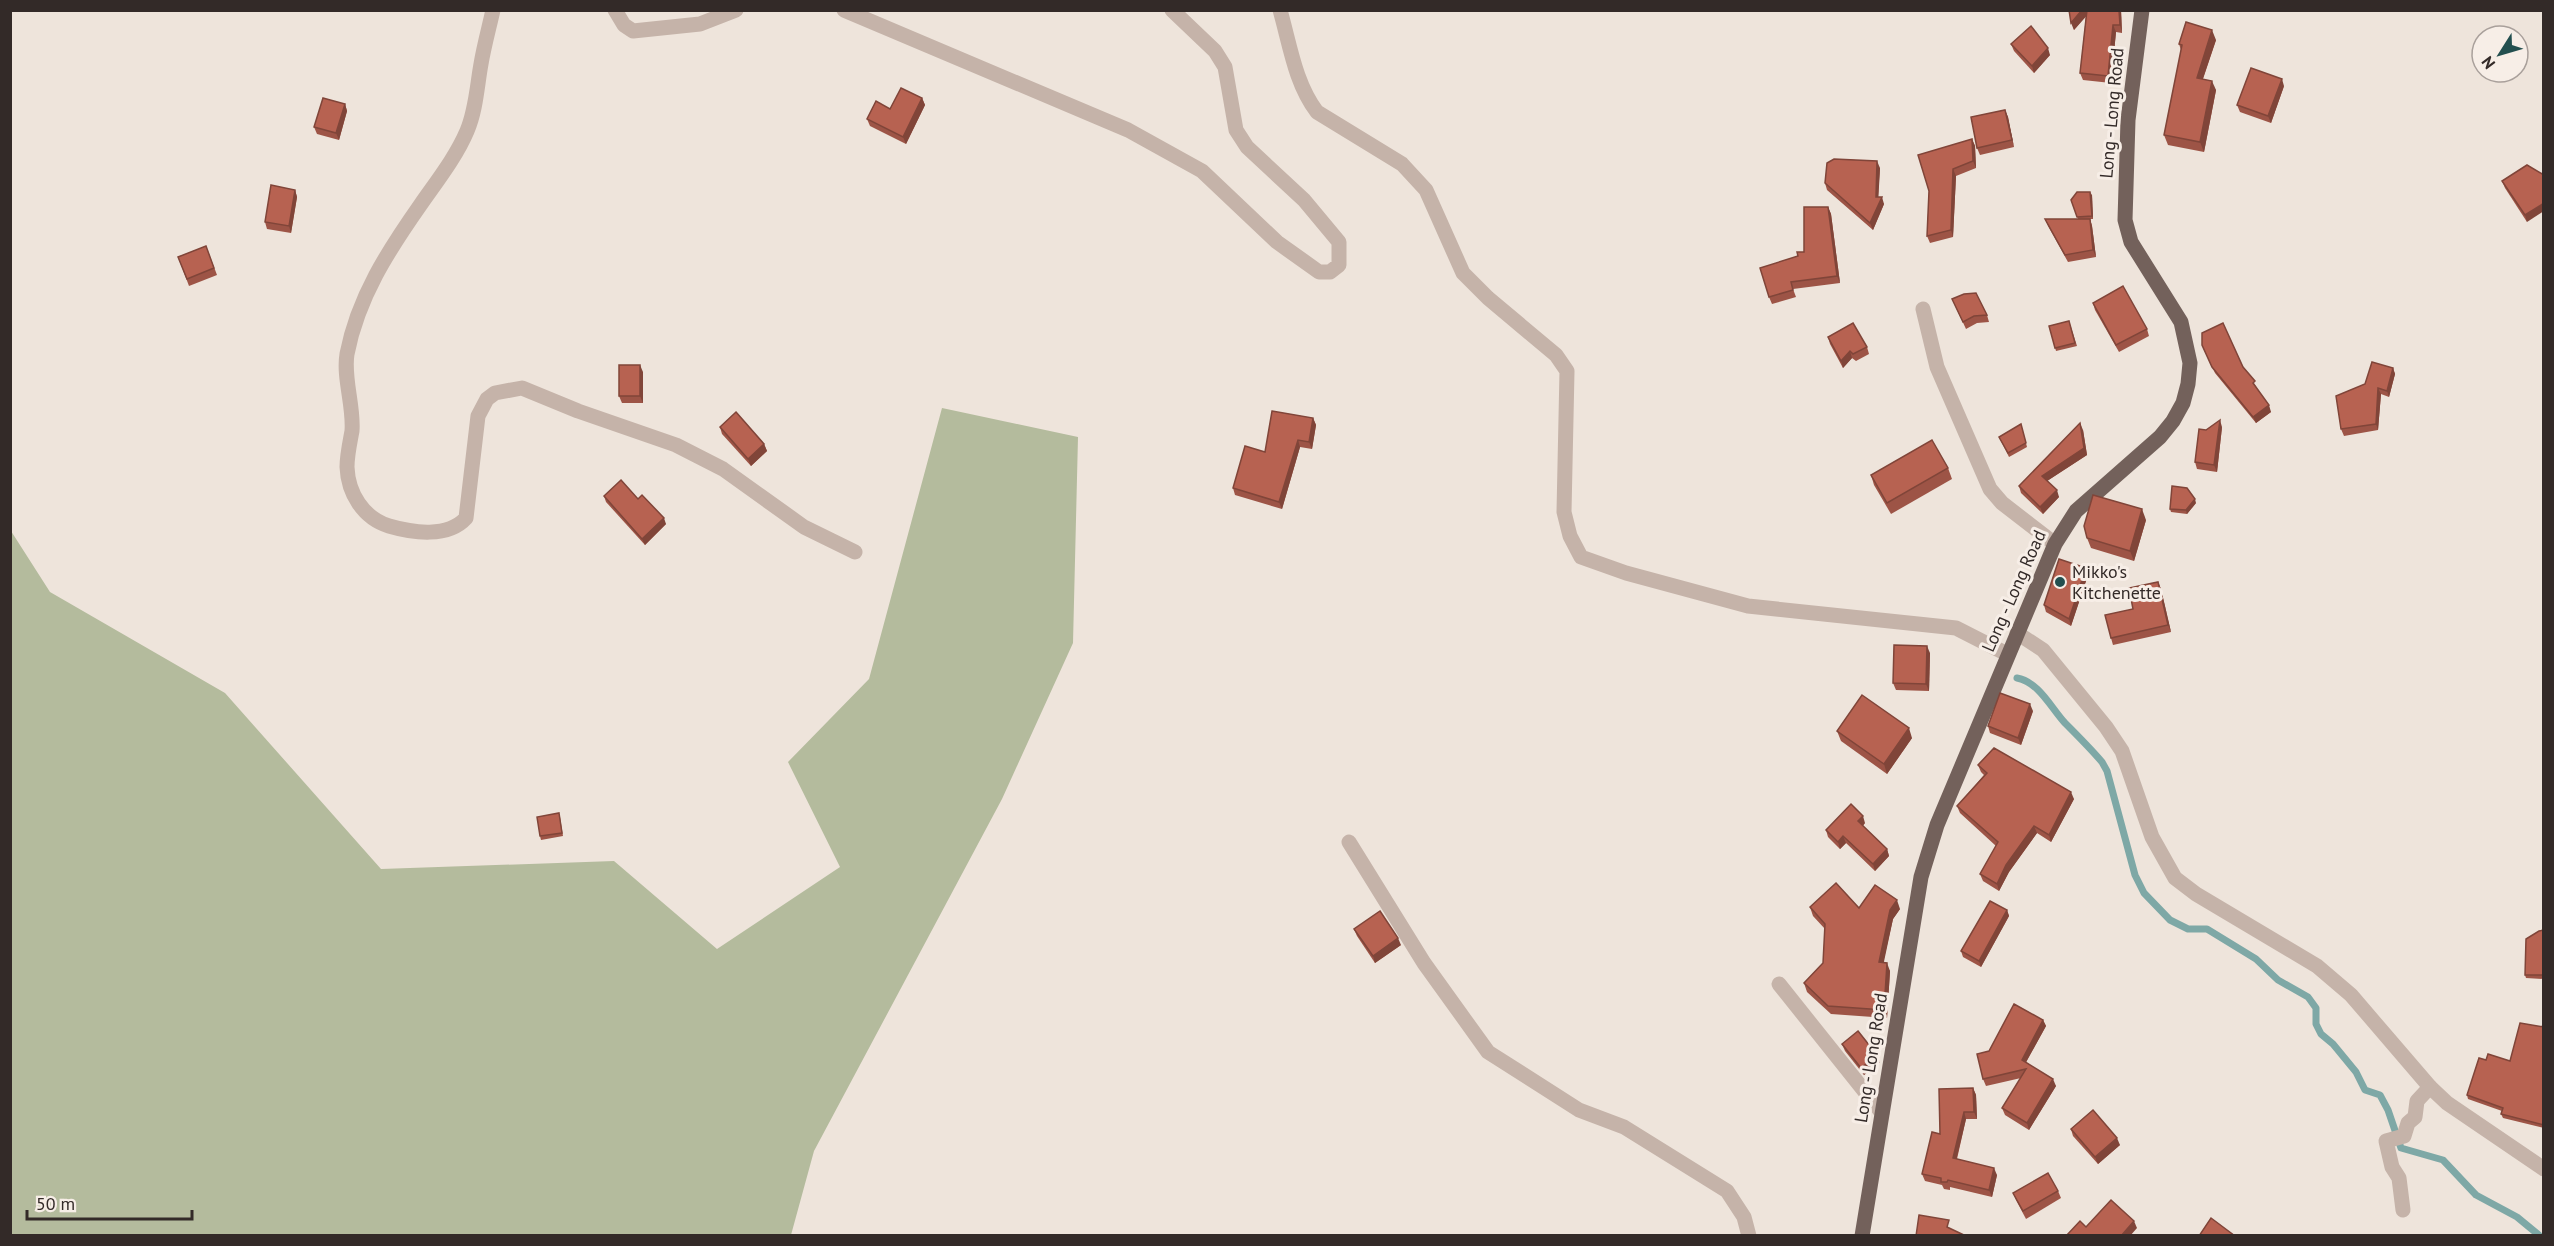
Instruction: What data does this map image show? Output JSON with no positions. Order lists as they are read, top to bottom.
{
  "streets": {
    "main road": ["Long - Long Road"]
  },
  "places": ["Mikko's Kitchenette"],
  "scale_bar": "50 m",
  "north": "bottom left"
}
